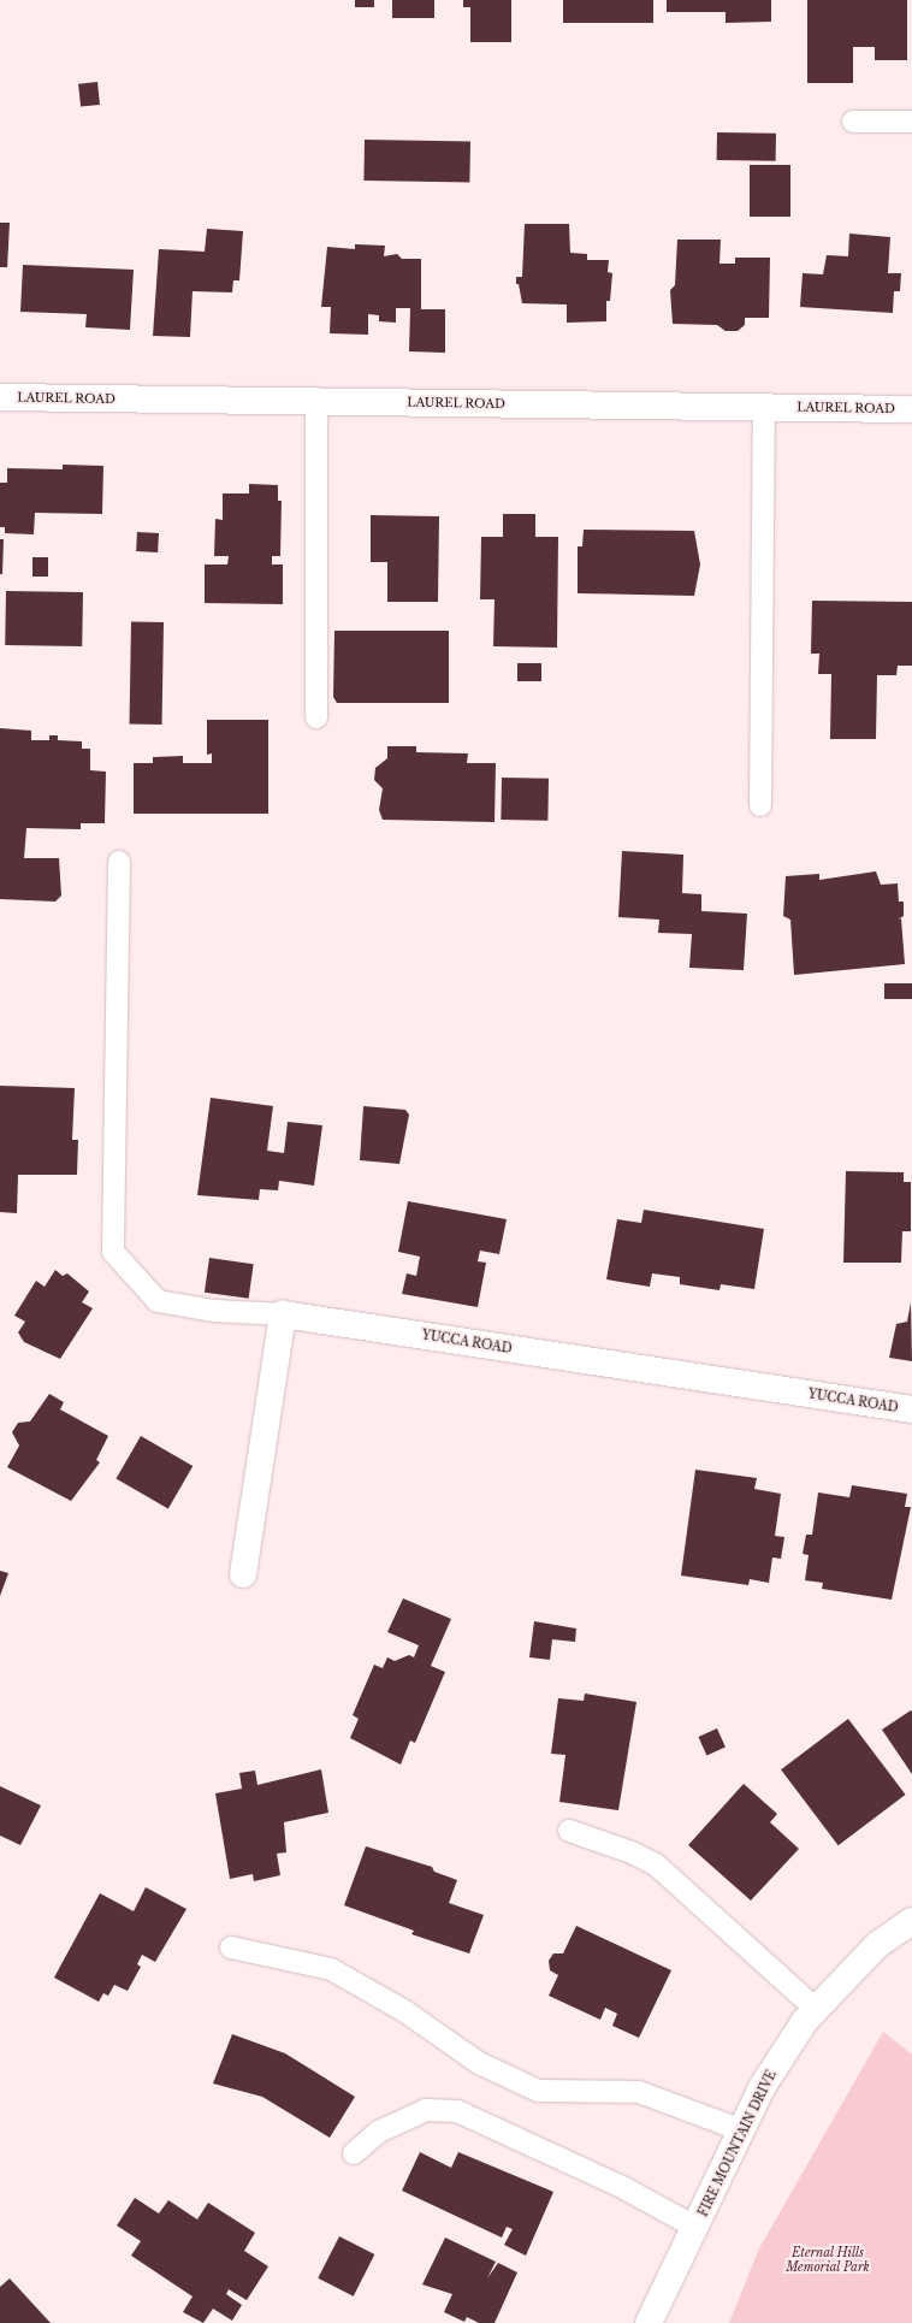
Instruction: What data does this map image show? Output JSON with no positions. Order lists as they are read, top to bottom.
{
  "streets": {
    "street": ["LAUREL ROAD", "YUCCA ROAD", "FIRE MOUNTAIN DRIVE"]
  },
  "parks": ["Eternal Hills Memorial Park"]
}
